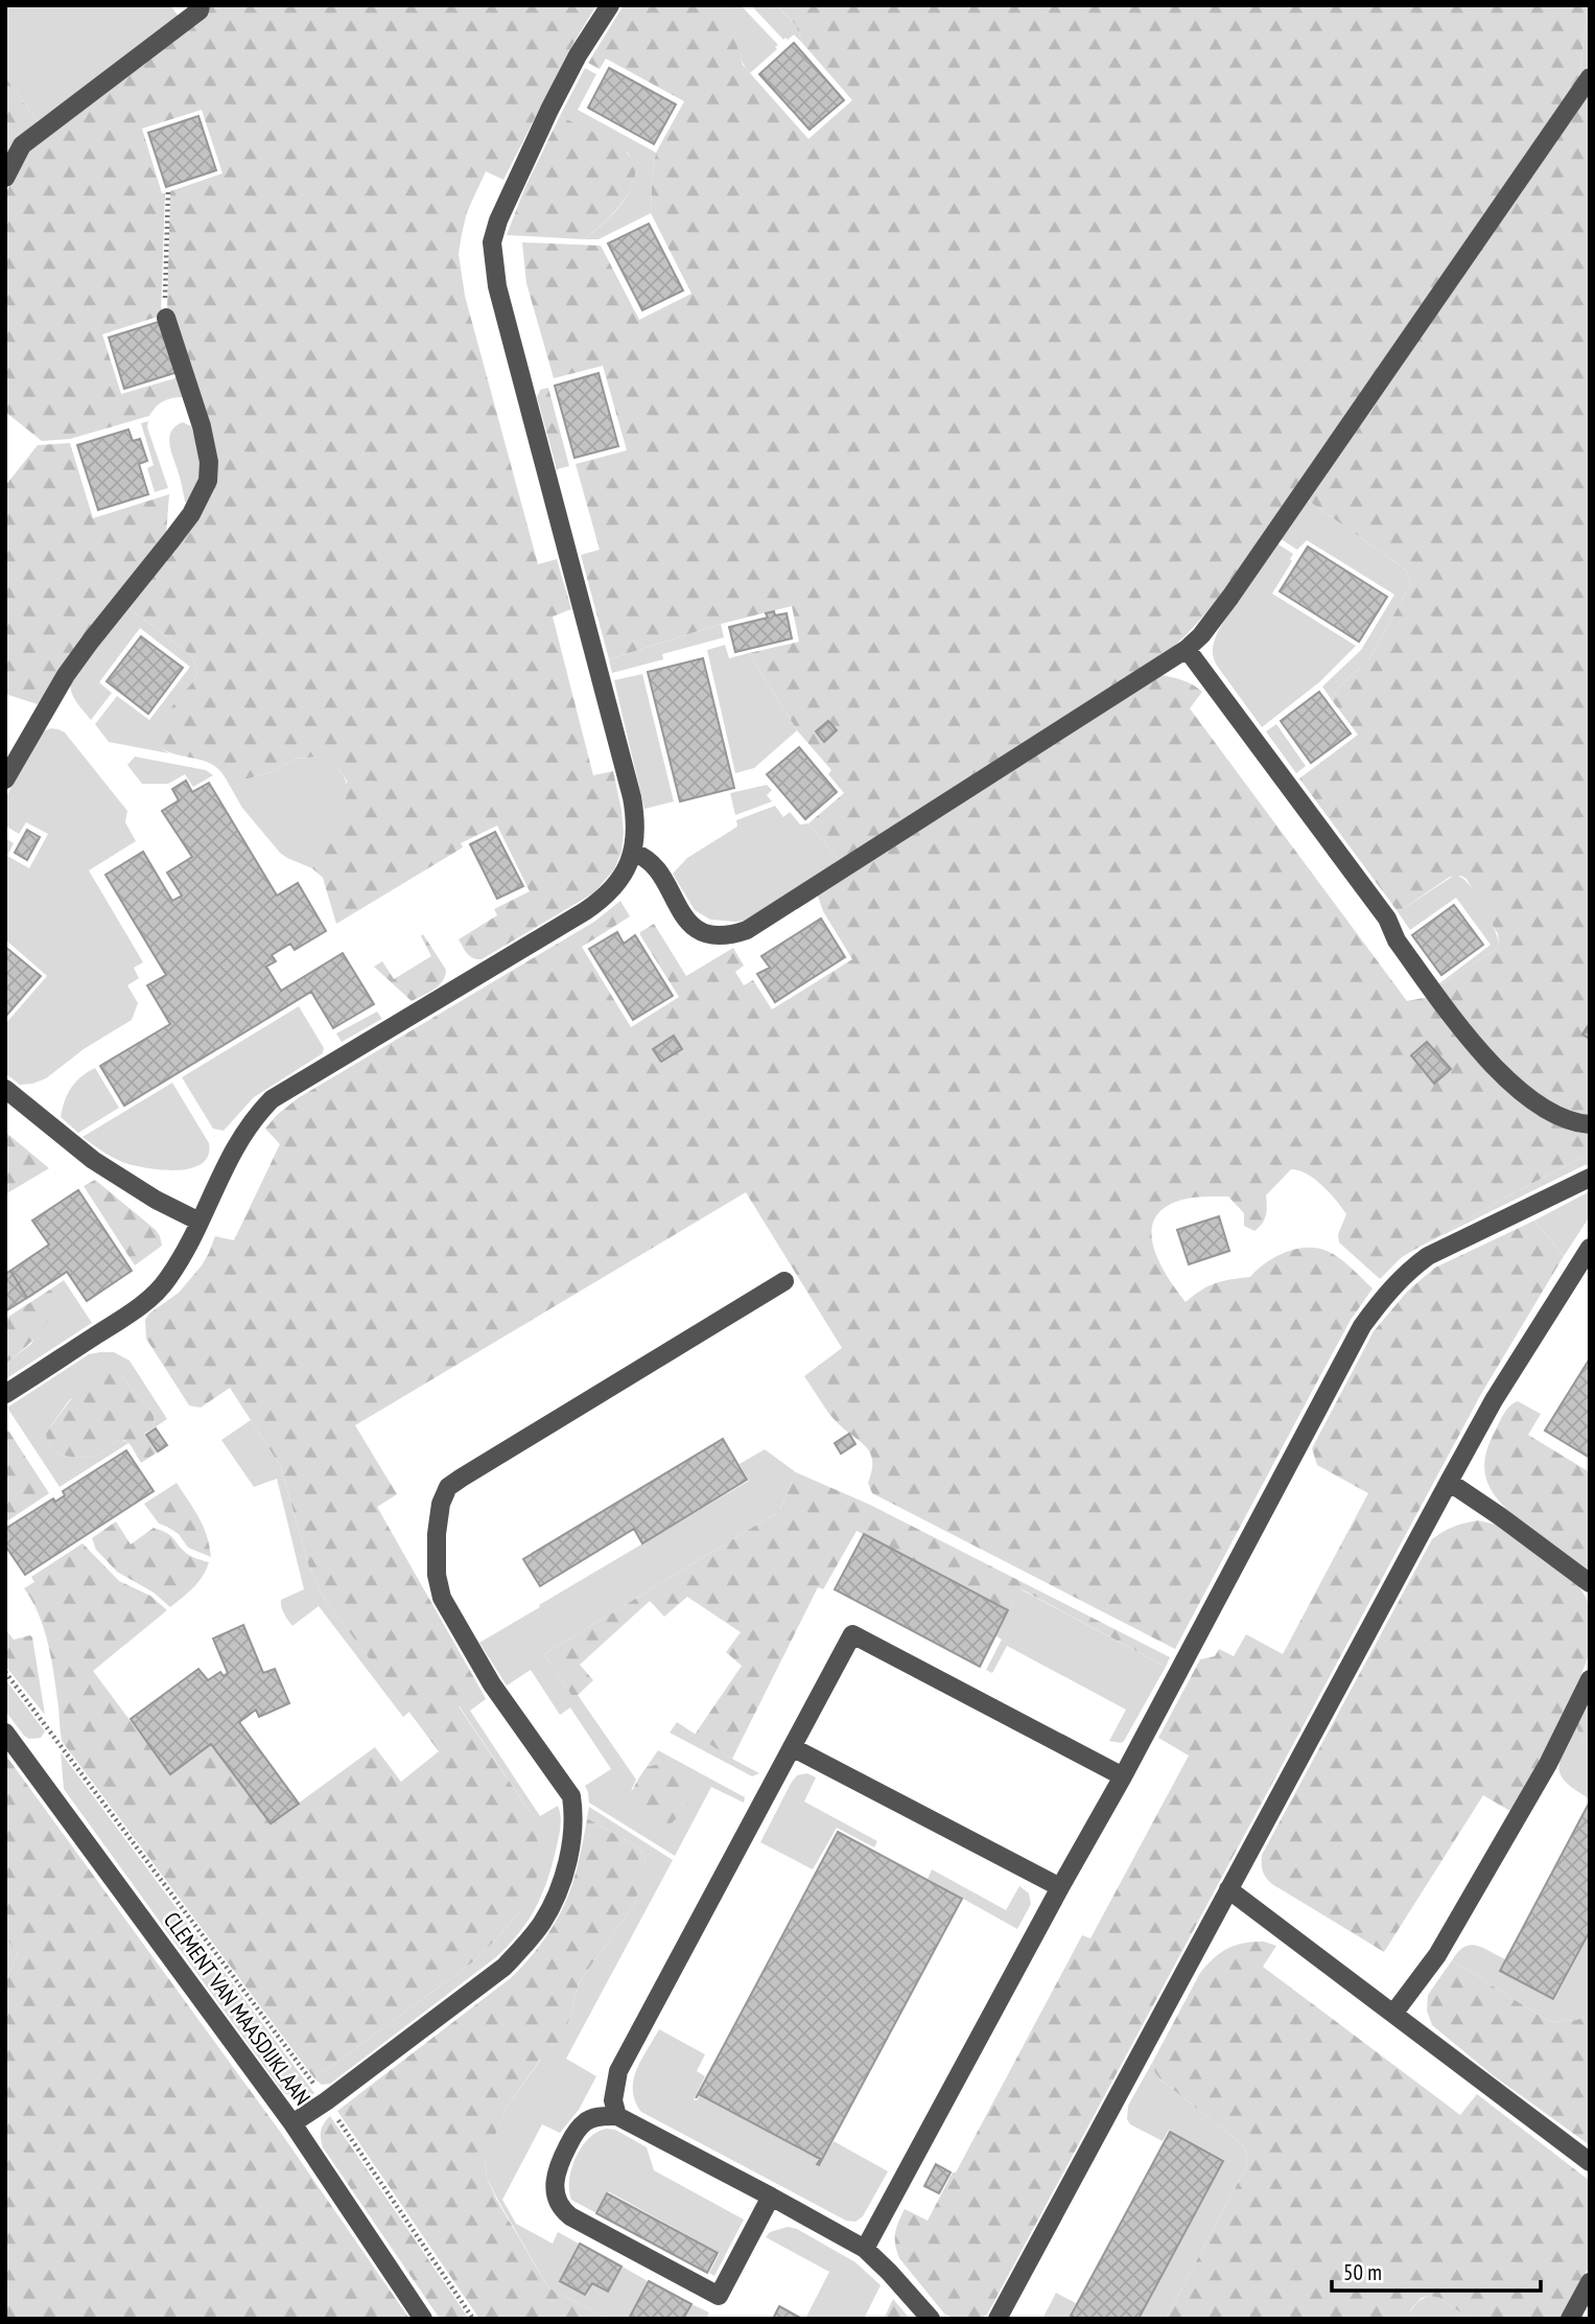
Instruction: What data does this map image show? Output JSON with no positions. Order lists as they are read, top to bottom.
{
  "streets": {
    "street": ["CLEMENT VAN MAASDIJKLAAN"]
  },
  "scale_bar": "50 m"
}
